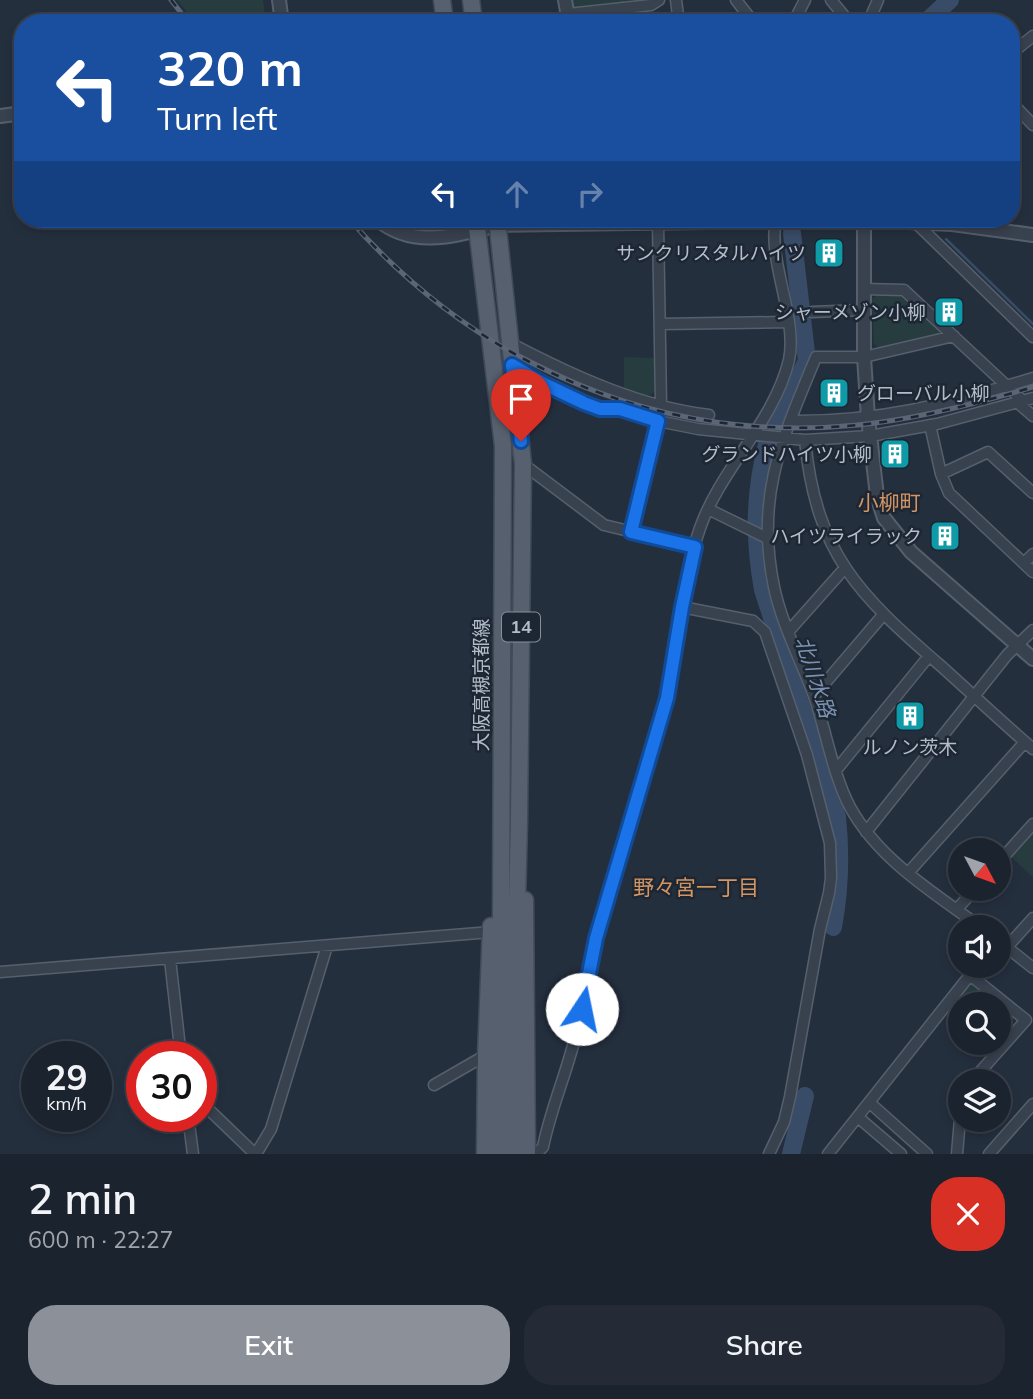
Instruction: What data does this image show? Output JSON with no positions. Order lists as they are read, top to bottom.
{
  "streets": {
    "main road": ["14", "大阪高槻京都線"]
  },
  "districts": ["小柳町", "野々宮一丁目"],
  "water": ["北川水路"],
  "places": {
    "building": [
      "サンクリスタルハイツ",
      "シャーメゾン小柳",
      "グローバル小柳",
      "グランドハイツ小柳",
      "ハイツライラック",
      "ルノン茨木"
    ]
  },
  "north": "bottom right",
  "page": {
    "turn": ["320 m", "Turn left"],
    "speed": "29 km/h",
    "limit": "30",
    "heading": ["2 min", "600 m · 22:27"],
    "buttons": ["Exit", "Share"]
  }
}
